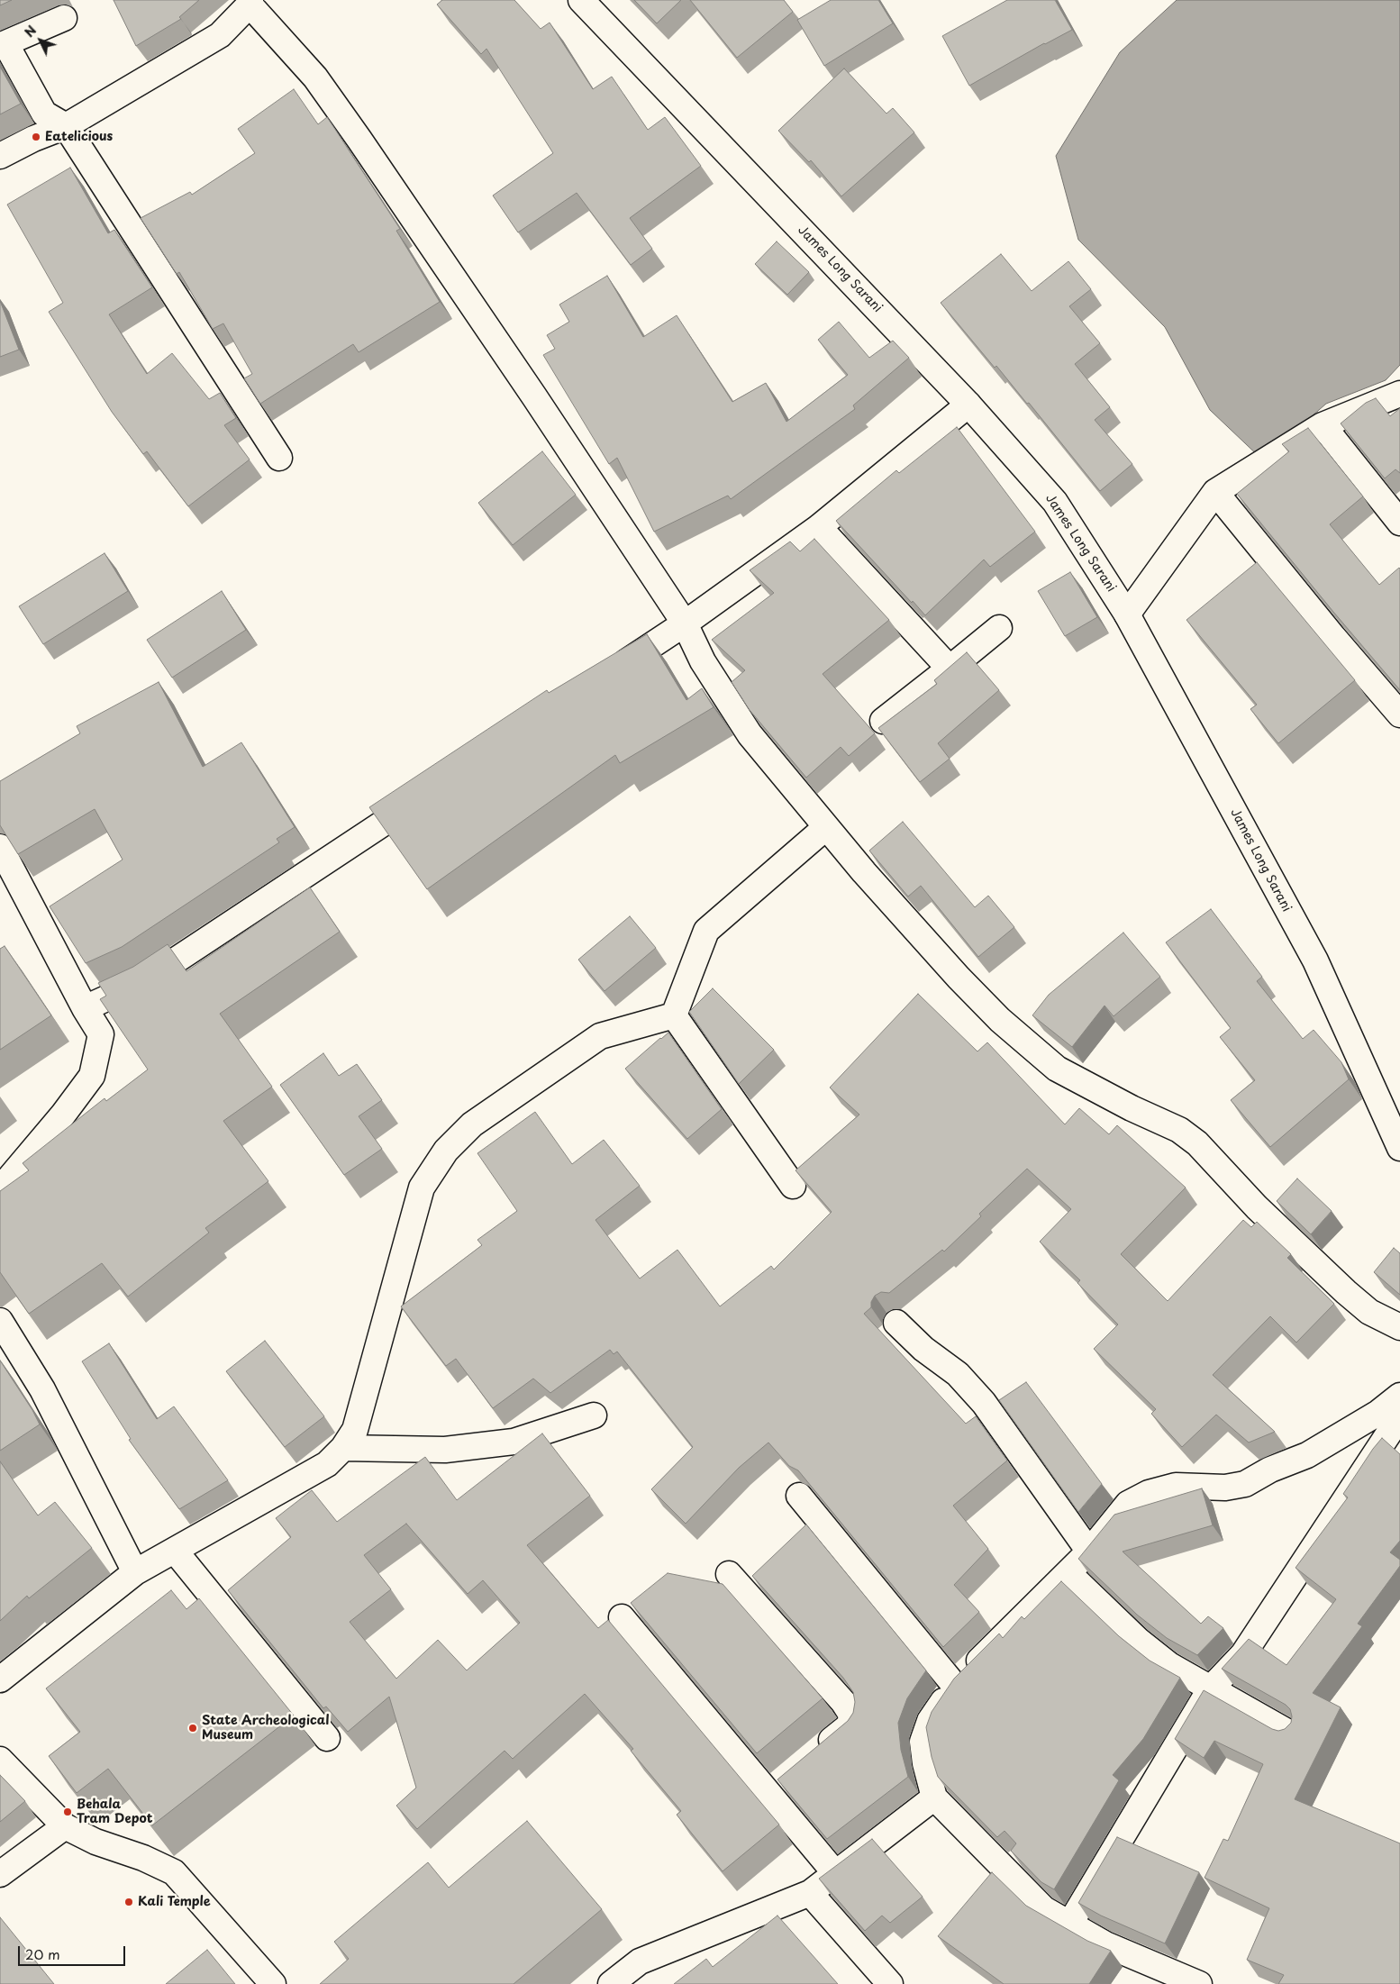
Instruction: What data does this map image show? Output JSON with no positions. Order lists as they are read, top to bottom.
{
  "streets": {
    "street": ["James Long Sarani"]
  },
  "places": [
    "Eatelicious",
    "State Archeological Museum",
    "Behala Tram Depot",
    "Kali Temple"
  ],
  "scale_bar": "20 m",
  "north": "top left"
}
